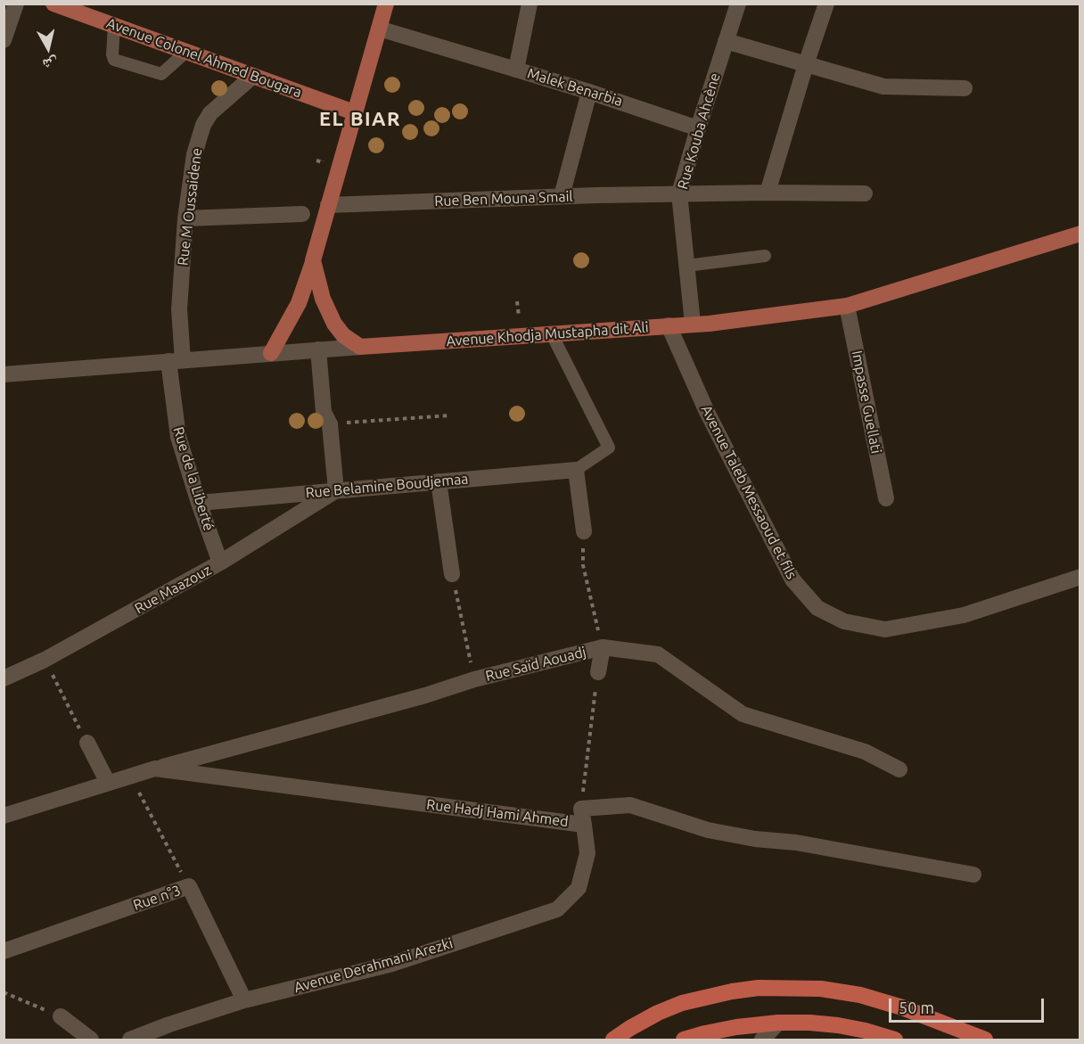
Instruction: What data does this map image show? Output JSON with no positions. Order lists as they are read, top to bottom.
{
  "streets": {
    "main road": ["Avenue Colonel Ahmed Bougara", "Avenue Khodja Mustapha dit Ali"],
    "street": [
      "Malek Benarbia",
      "Rue Kouba Ahcène",
      "Rue Ben Mouna Smail",
      "Rue M Oussaidene",
      "Impasse Guellati",
      "Rue de la Liberté",
      "Rue Belamine Boudjemaa",
      "Avenue Taleb Messaoud et fils",
      "Rue Maazouz",
      "Rue Saïd Aouadj",
      "Rue Hadj Hami Ahmed",
      "Rue n°3",
      "Avenue Derahmani Arezki"
    ]
  },
  "crossings": [
    ["Avenue Colonel Ahmed Bougara", "Rue M Oussaidene"],
    ["Malek Benarbia", "Rue Kouba Ahcène"],
    ["Rue Kouba Ahcène", "Rue Ben Mouna Smail"],
    ["Rue Kouba Ahcène", "Avenue Khodja Mustapha dit Ali"],
    ["Rue M Oussaidene", "Avenue Khodja Mustapha dit Ali"],
    ["Rue M Oussaidene", "Rue de la Liberté"],
    ["Avenue Khodja Mustapha dit Ali", "Impasse Guellati"],
    ["Avenue Khodja Mustapha dit Ali", "Rue de la Liberté"],
    ["Avenue Khodja Mustapha dit Ali", "Avenue Taleb Messaoud et fils"],
    ["Rue de la Liberté", "Rue Belamine Boudjemaa"],
    ["Rue de la Liberté", "Rue Maazouz"],
    ["Rue Belamine Boudjemaa", "Rue Maazouz"],
    ["Rue Saïd Aouadj", "Rue Hadj Hami Ahmed"],
    ["Rue Hadj Hami Ahmed", "Avenue Derahmani Arezki"],
    ["Rue n°3", "Avenue Derahmani Arezki"]
  ],
  "districts": ["EL BIAR"],
  "scale_bar": "50 m",
  "north": "bottom"
}
